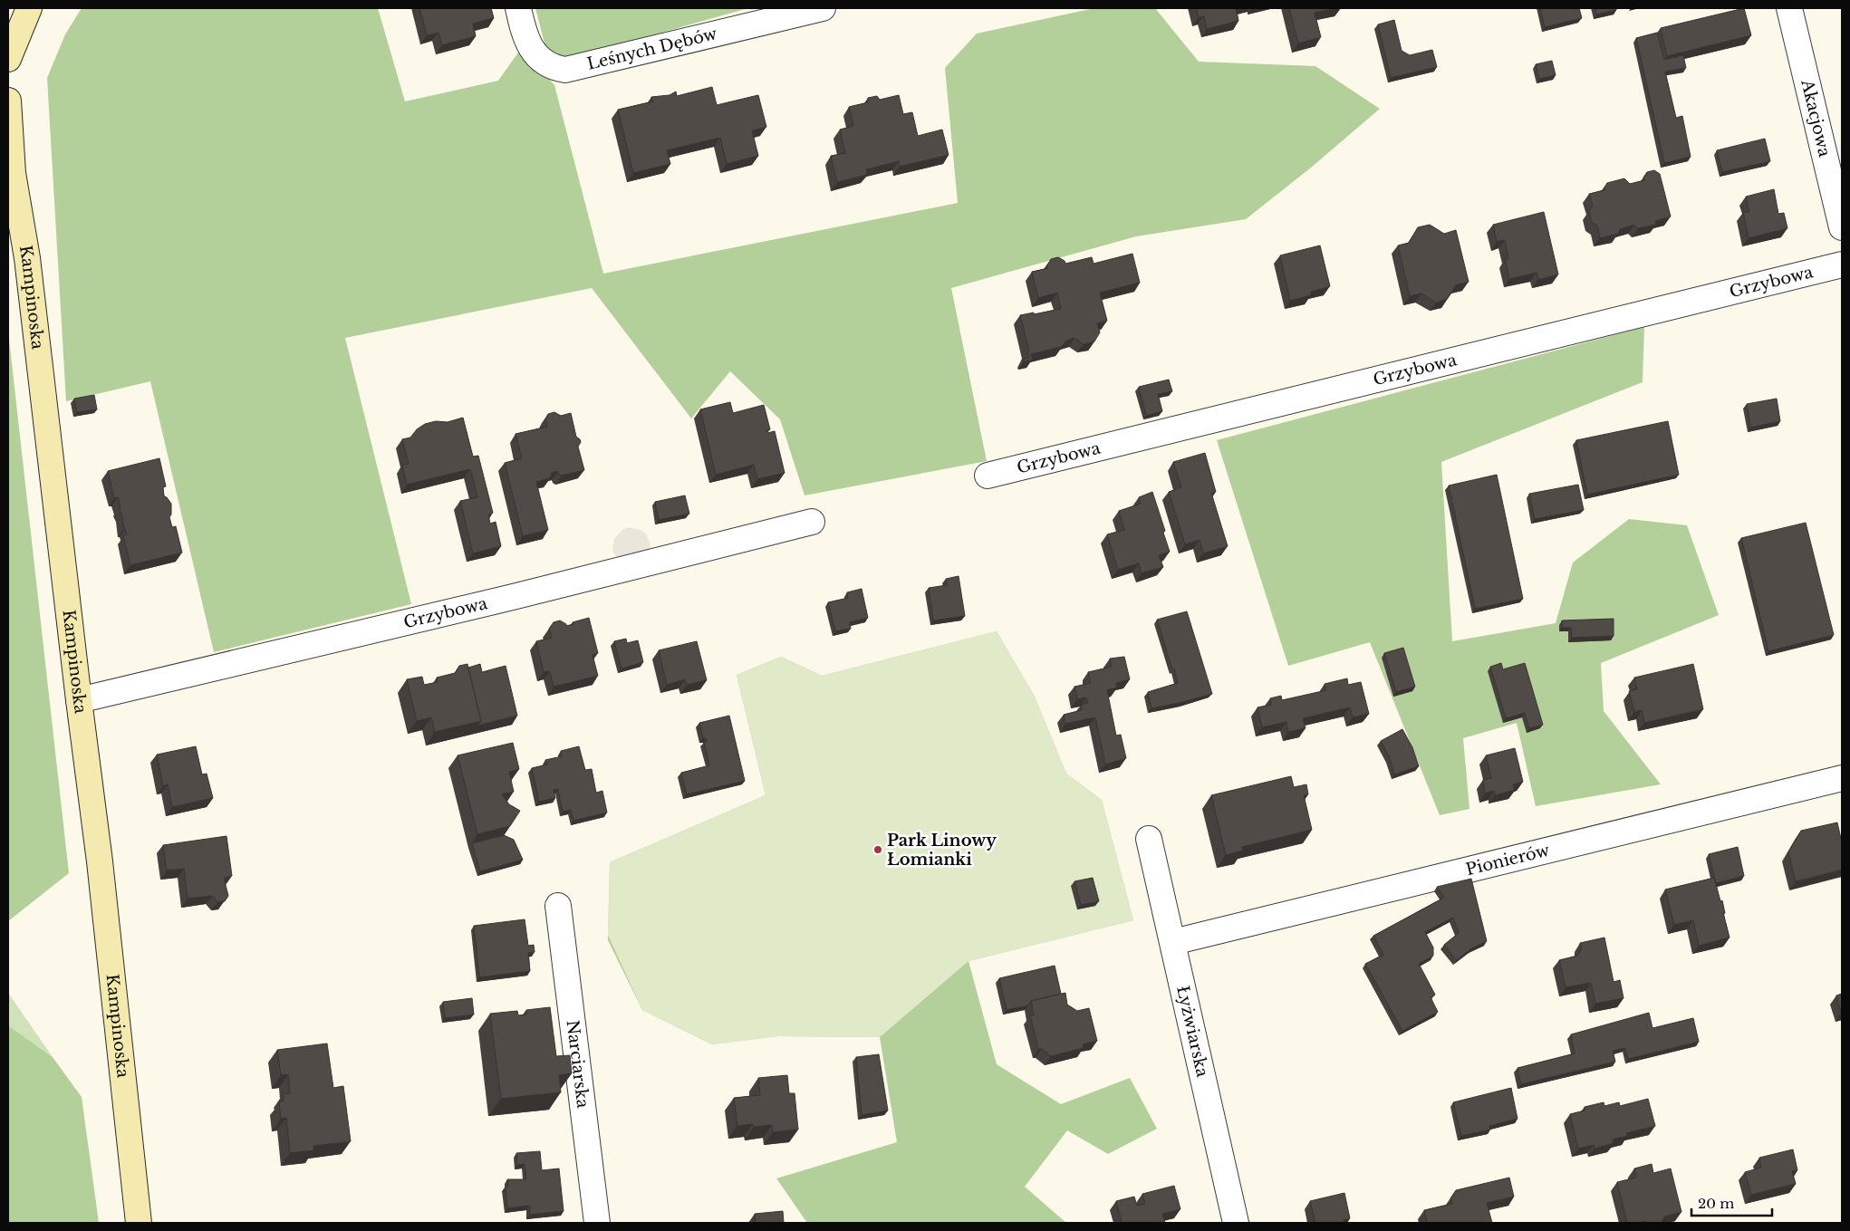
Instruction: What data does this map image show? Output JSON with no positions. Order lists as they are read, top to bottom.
{
  "streets": {
    "main road": ["Kampinoska"],
    "street": [
      "Leśnych Dębów",
      "Akacjowa",
      "Grzybowa",
      "Pionierów",
      "Łyżwiarska",
      "Narciarska"
    ]
  },
  "crossings": [
    ["Grzybowa", "Kampinoska"],
    ["Pionierów", "Łyżwiarska"]
  ],
  "places": ["Park Linowy Łomianki"],
  "scale_bar": "20 m"
}
